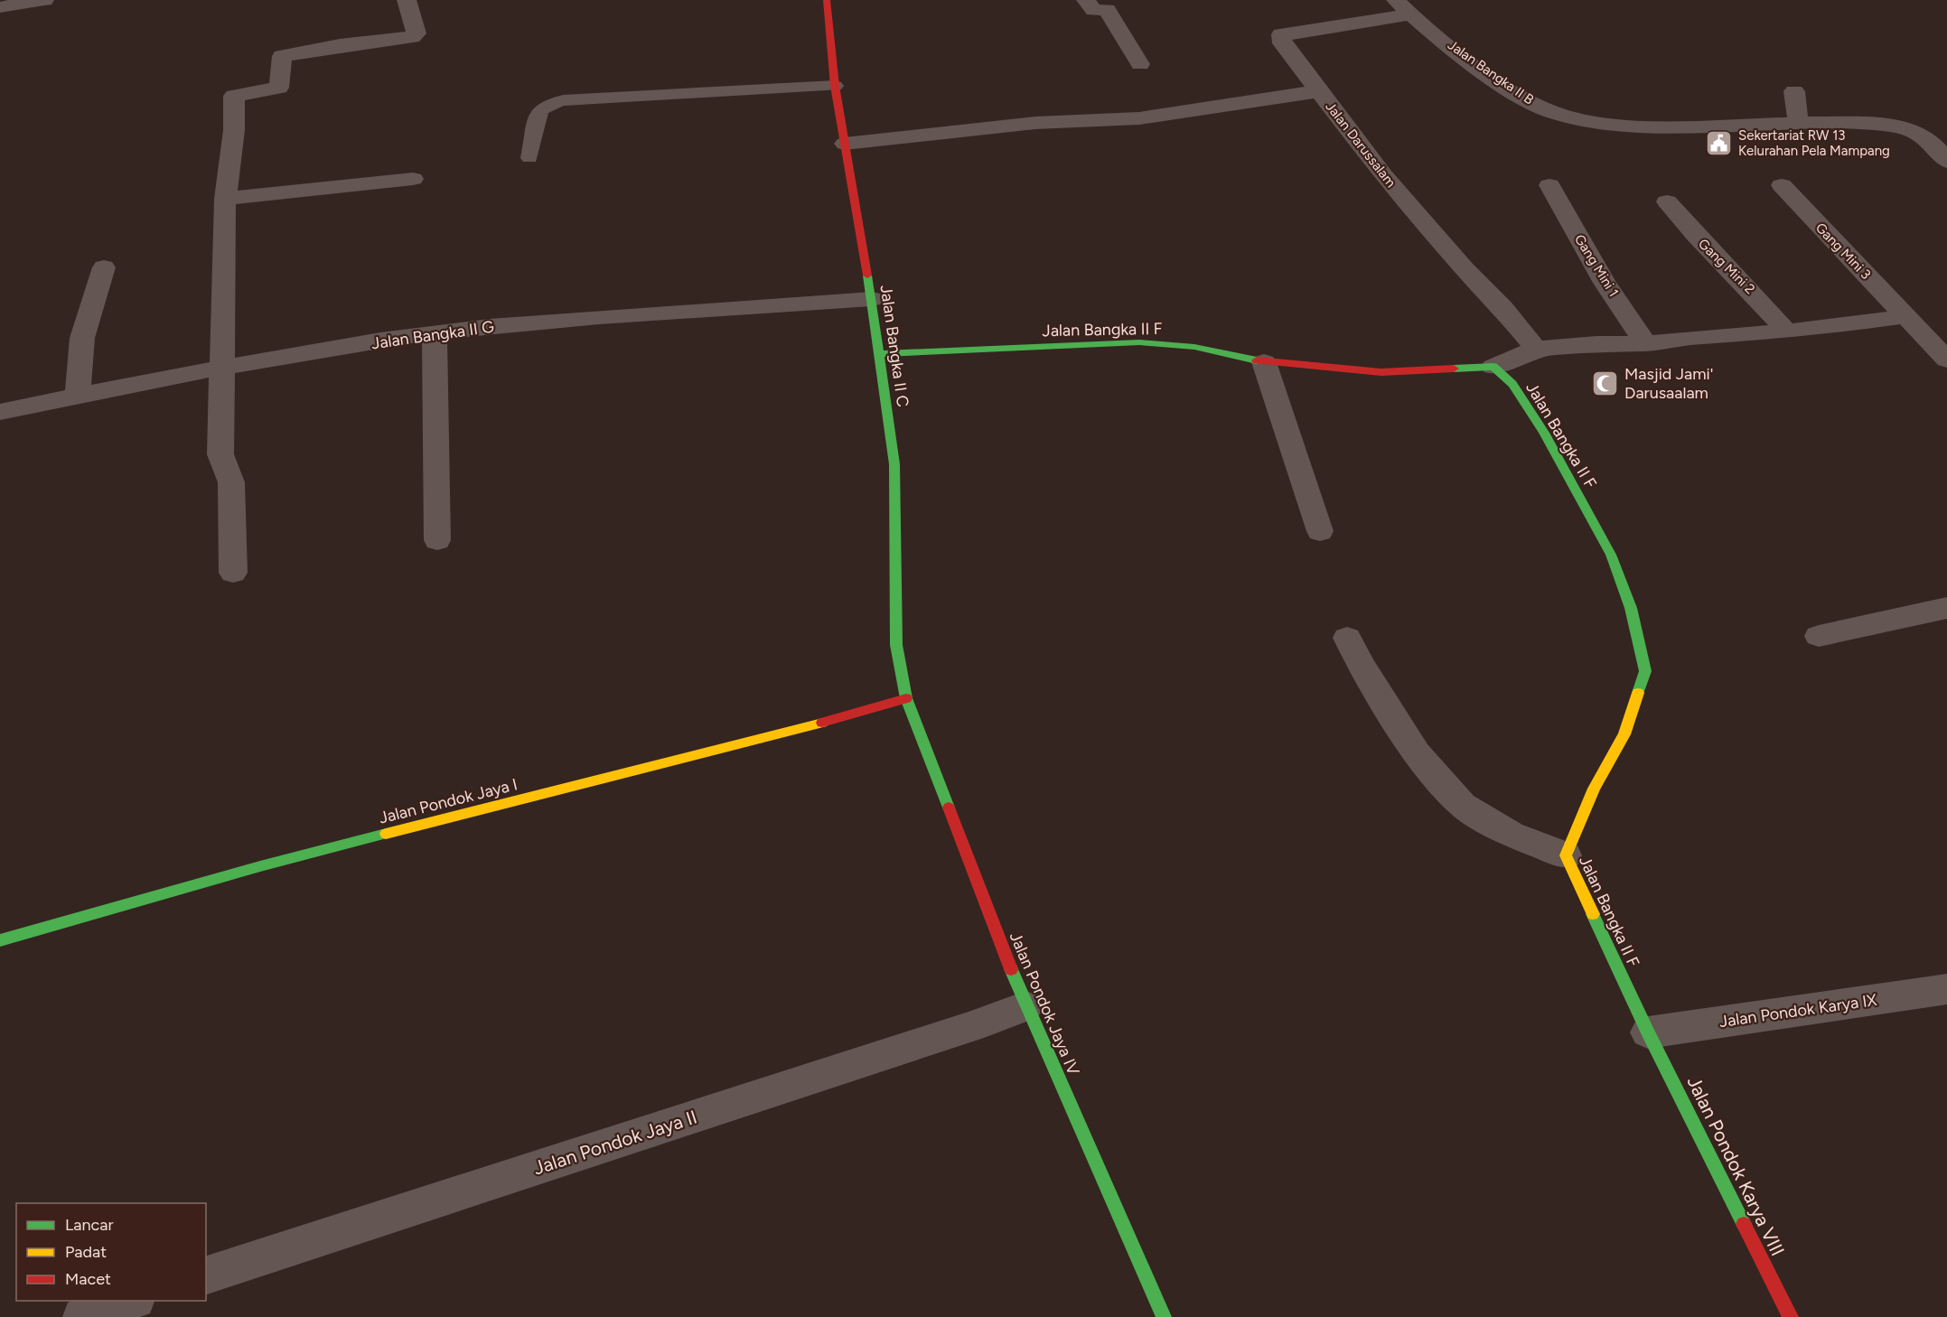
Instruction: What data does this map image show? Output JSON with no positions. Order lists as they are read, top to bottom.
{
  "streets": {
    "street": [
      "Jalan Bangka II B",
      "Jalan Darussalam",
      "Gang Mini 3",
      "Gang Mini 1",
      "Gang Mini 2",
      "Jalan Bangka II F",
      "Jalan Bangka II G",
      "Jalan Bangka II C",
      "Jalan Pondok Jaya I",
      "Jalan Pondok Jaya IV",
      "Jalan Pondok Karya IX",
      "Jalan Pondok Jaya II",
      "Jalan Pondok Karya VIII"
    ]
  },
  "crossings": [
    ["Jalan Bangka II B", "Jalan Darussalam"],
    ["Jalan Bangka II F", "Jalan Bangka II C"],
    ["Jalan Bangka II F", "Jalan Pondok Karya IX"],
    ["Jalan Bangka II F", "Jalan Pondok Karya VIII"],
    ["Jalan Bangka II G", "Jalan Bangka II C"],
    ["Jalan Bangka II C", "Jalan Pondok Jaya I"],
    ["Jalan Bangka II C", "Jalan Pondok Jaya IV"],
    ["Jalan Pondok Jaya I", "Jalan Pondok Jaya IV"],
    ["Jalan Pondok Jaya IV", "Jalan Pondok Jaya II"],
    ["Jalan Pondok Karya IX", "Jalan Pondok Karya VIII"]
  ],
  "places": {
    "public building": ["Sekertariat RW 13 Kelurahan Pela Mampang"],
    "mosque": ["Masjid Jami' Darusaalam"]
  },
  "legend": ["Lancar", "Padat", "Macet"]
}
